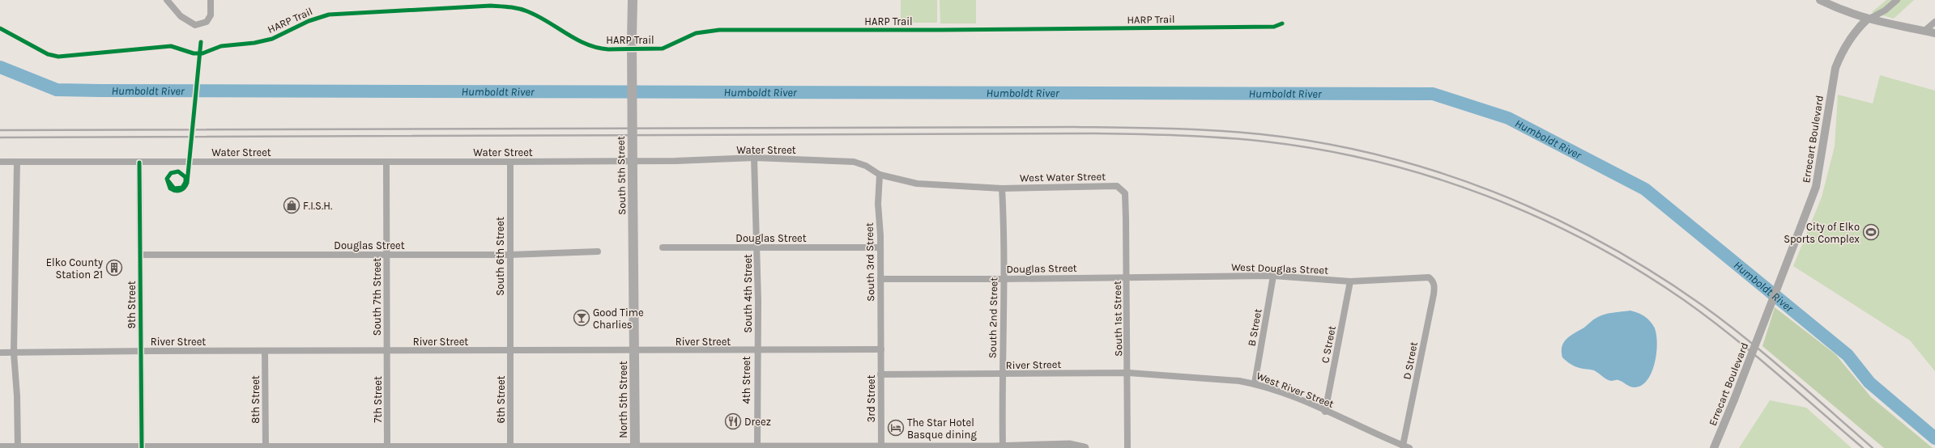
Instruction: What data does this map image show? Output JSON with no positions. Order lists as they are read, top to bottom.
{
  "streets": {
    "main road": ["South 5th Street", "North 5th Street"],
    "street": [
      "Errecart Boulevard",
      "Water Street",
      "West Water Street",
      "Douglas Street",
      "South 6th Street",
      "South 3rd Street",
      "West Douglas Street",
      "South 4th Street",
      "South 7th Street",
      "9th Street",
      "South 2nd Street",
      "South 1st Street",
      "B Street",
      "River Street",
      "C Street",
      "D Street",
      "4th Street",
      "West River Street",
      "3rd Street",
      "8th Street",
      "7th Street",
      "6th Street"
    ],
    "cycle path": ["HARP Trail"]
  },
  "crossings": [
    ["Water Street", "West Water Street"],
    ["Water Street", "South 6th Street"],
    ["Water Street", "South 3rd Street"],
    ["Water Street", "South 4th Street"],
    ["Water Street", "South 7th Street"],
    ["Water Street", "9th Street"],
    ["Water Street", "South 2nd Street"],
    ["South 5th Street", "River Street"],
    ["South 5th Street", "North 5th Street"],
    ["West Water Street", "South 2nd Street"],
    ["West Water Street", "South 1st Street"],
    ["Douglas Street", "South 6th Street"],
    ["Douglas Street", "South 3rd Street"],
    ["Douglas Street", "West Douglas Street"],
    ["Douglas Street", "South 4th Street"],
    ["Douglas Street", "South 7th Street"],
    ["Douglas Street", "9th Street"],
    ["Douglas Street", "South 2nd Street"],
    ["Douglas Street", "South 1st Street"],
    ["South 6th Street", "River Street"],
    ["South 6th Street", "6th Street"],
    ["South 3rd Street", "River Street"],
    ["South 3rd Street", "3rd Street"],
    ["West Douglas Street", "South 1st Street"],
    ["West Douglas Street", "B Street"],
    ["West Douglas Street", "C Street"],
    ["West Douglas Street", "D Street"],
    ["South 4th Street", "River Street"],
    ["South 4th Street", "4th Street"],
    ["South 7th Street", "River Street"],
    ["South 7th Street", "7th Street"],
    ["9th Street", "River Street"],
    ["South 2nd Street", "River Street"],
    ["South 1st Street", "River Street"],
    ["South 1st Street", "West River Street"],
    ["B Street", "West River Street"],
    ["River Street", "4th Street"],
    ["River Street", "West River Street"],
    ["River Street", "3rd Street"],
    ["River Street", "8th Street"],
    ["River Street", "7th Street"],
    ["River Street", "6th Street"],
    ["River Street", "North 5th Street"],
    ["C Street", "West River Street"],
    ["D Street", "West River Street"]
  ],
  "water": ["Humboldt River"],
  "places": {
    "shop": ["F.I.S.H."],
    "sports": ["City of Elko Sports Complex"],
    "building": ["Elko County Station 21"],
    "bar": ["Good Time Charlies"],
    "restaurant": ["Dreez"],
    "hotel": ["The Star Hotel Basque dining"]
  }
}
